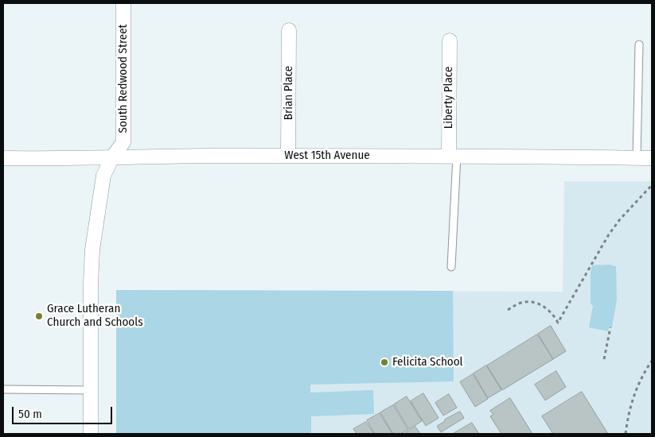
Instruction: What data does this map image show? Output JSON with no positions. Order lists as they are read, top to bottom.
{
  "streets": {
    "street": [
      "South Redwood Street",
      "Brian Place",
      "Liberty Place",
      "West 15th Avenue"
    ]
  },
  "crossings": [
    ["South Redwood Street", "West 15th Avenue"],
    ["Brian Place", "West 15th Avenue"],
    ["Liberty Place", "West 15th Avenue"]
  ],
  "places": ["Grace Lutheran Church and Schools", "Felicita School"],
  "scale_bar": "50 m"
}
